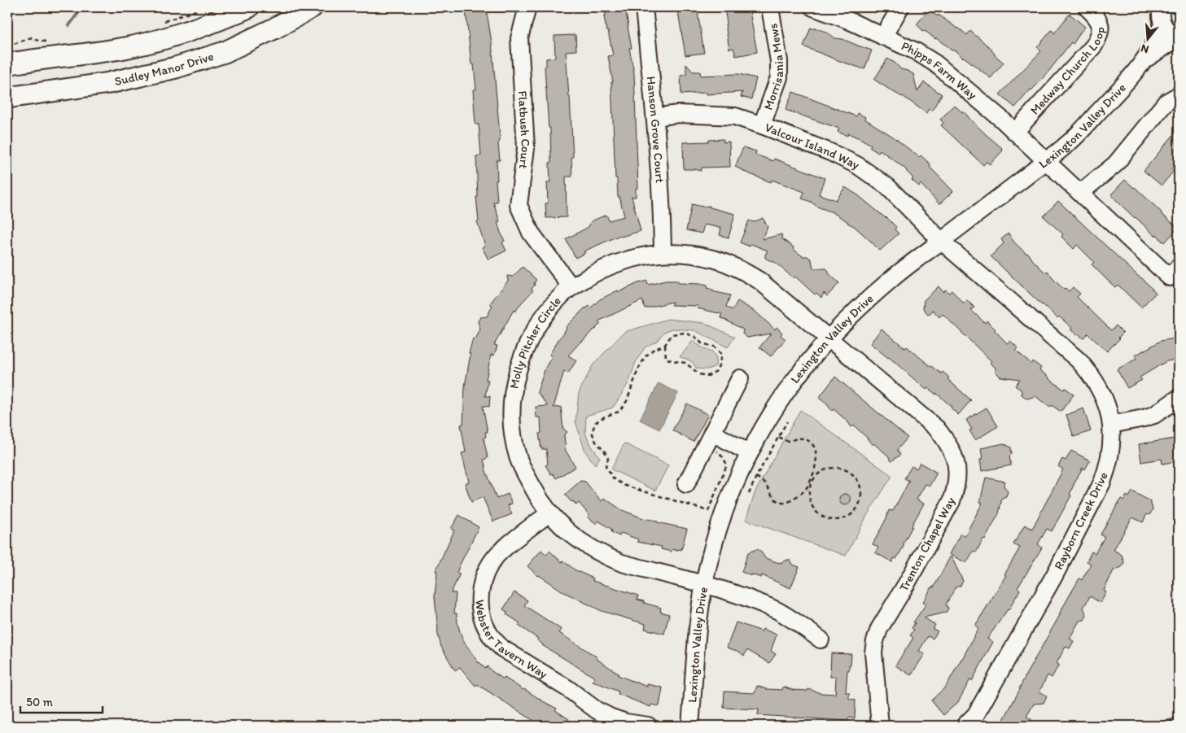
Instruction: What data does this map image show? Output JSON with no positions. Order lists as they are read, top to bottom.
{
  "streets": {
    "main road": ["Sudley Manor Drive"],
    "street": [
      "Morrisania Mews",
      "Medway Church Loop",
      "Phipps Farm Way",
      "Lexington Valley Drive",
      "Flatbush Court",
      "Hanson Grove Court",
      "Valcour Island Way",
      "Molly Pitcher Circle",
      "Rayborn Creek Drive",
      "Trenton Chapel Way",
      "Webster Tavern Way"
    ]
  },
  "crossings": [
    ["Morrisania Mews", "Valcour Island Way"],
    ["Medway Church Loop", "Phipps Farm Way"],
    ["Phipps Farm Way", "Lexington Valley Drive"],
    ["Lexington Valley Drive", "Valcour Island Way"],
    ["Lexington Valley Drive", "Molly Pitcher Circle"],
    ["Lexington Valley Drive", "Rayborn Creek Drive"],
    ["Lexington Valley Drive", "Trenton Chapel Way"],
    ["Flatbush Court", "Molly Pitcher Circle"],
    ["Hanson Grove Court", "Valcour Island Way"],
    ["Hanson Grove Court", "Molly Pitcher Circle"],
    ["Valcour Island Way", "Rayborn Creek Drive"],
    ["Molly Pitcher Circle", "Trenton Chapel Way"],
    ["Molly Pitcher Circle", "Webster Tavern Way"]
  ],
  "scale_bar": "50 m",
  "north": "bottom"
}
